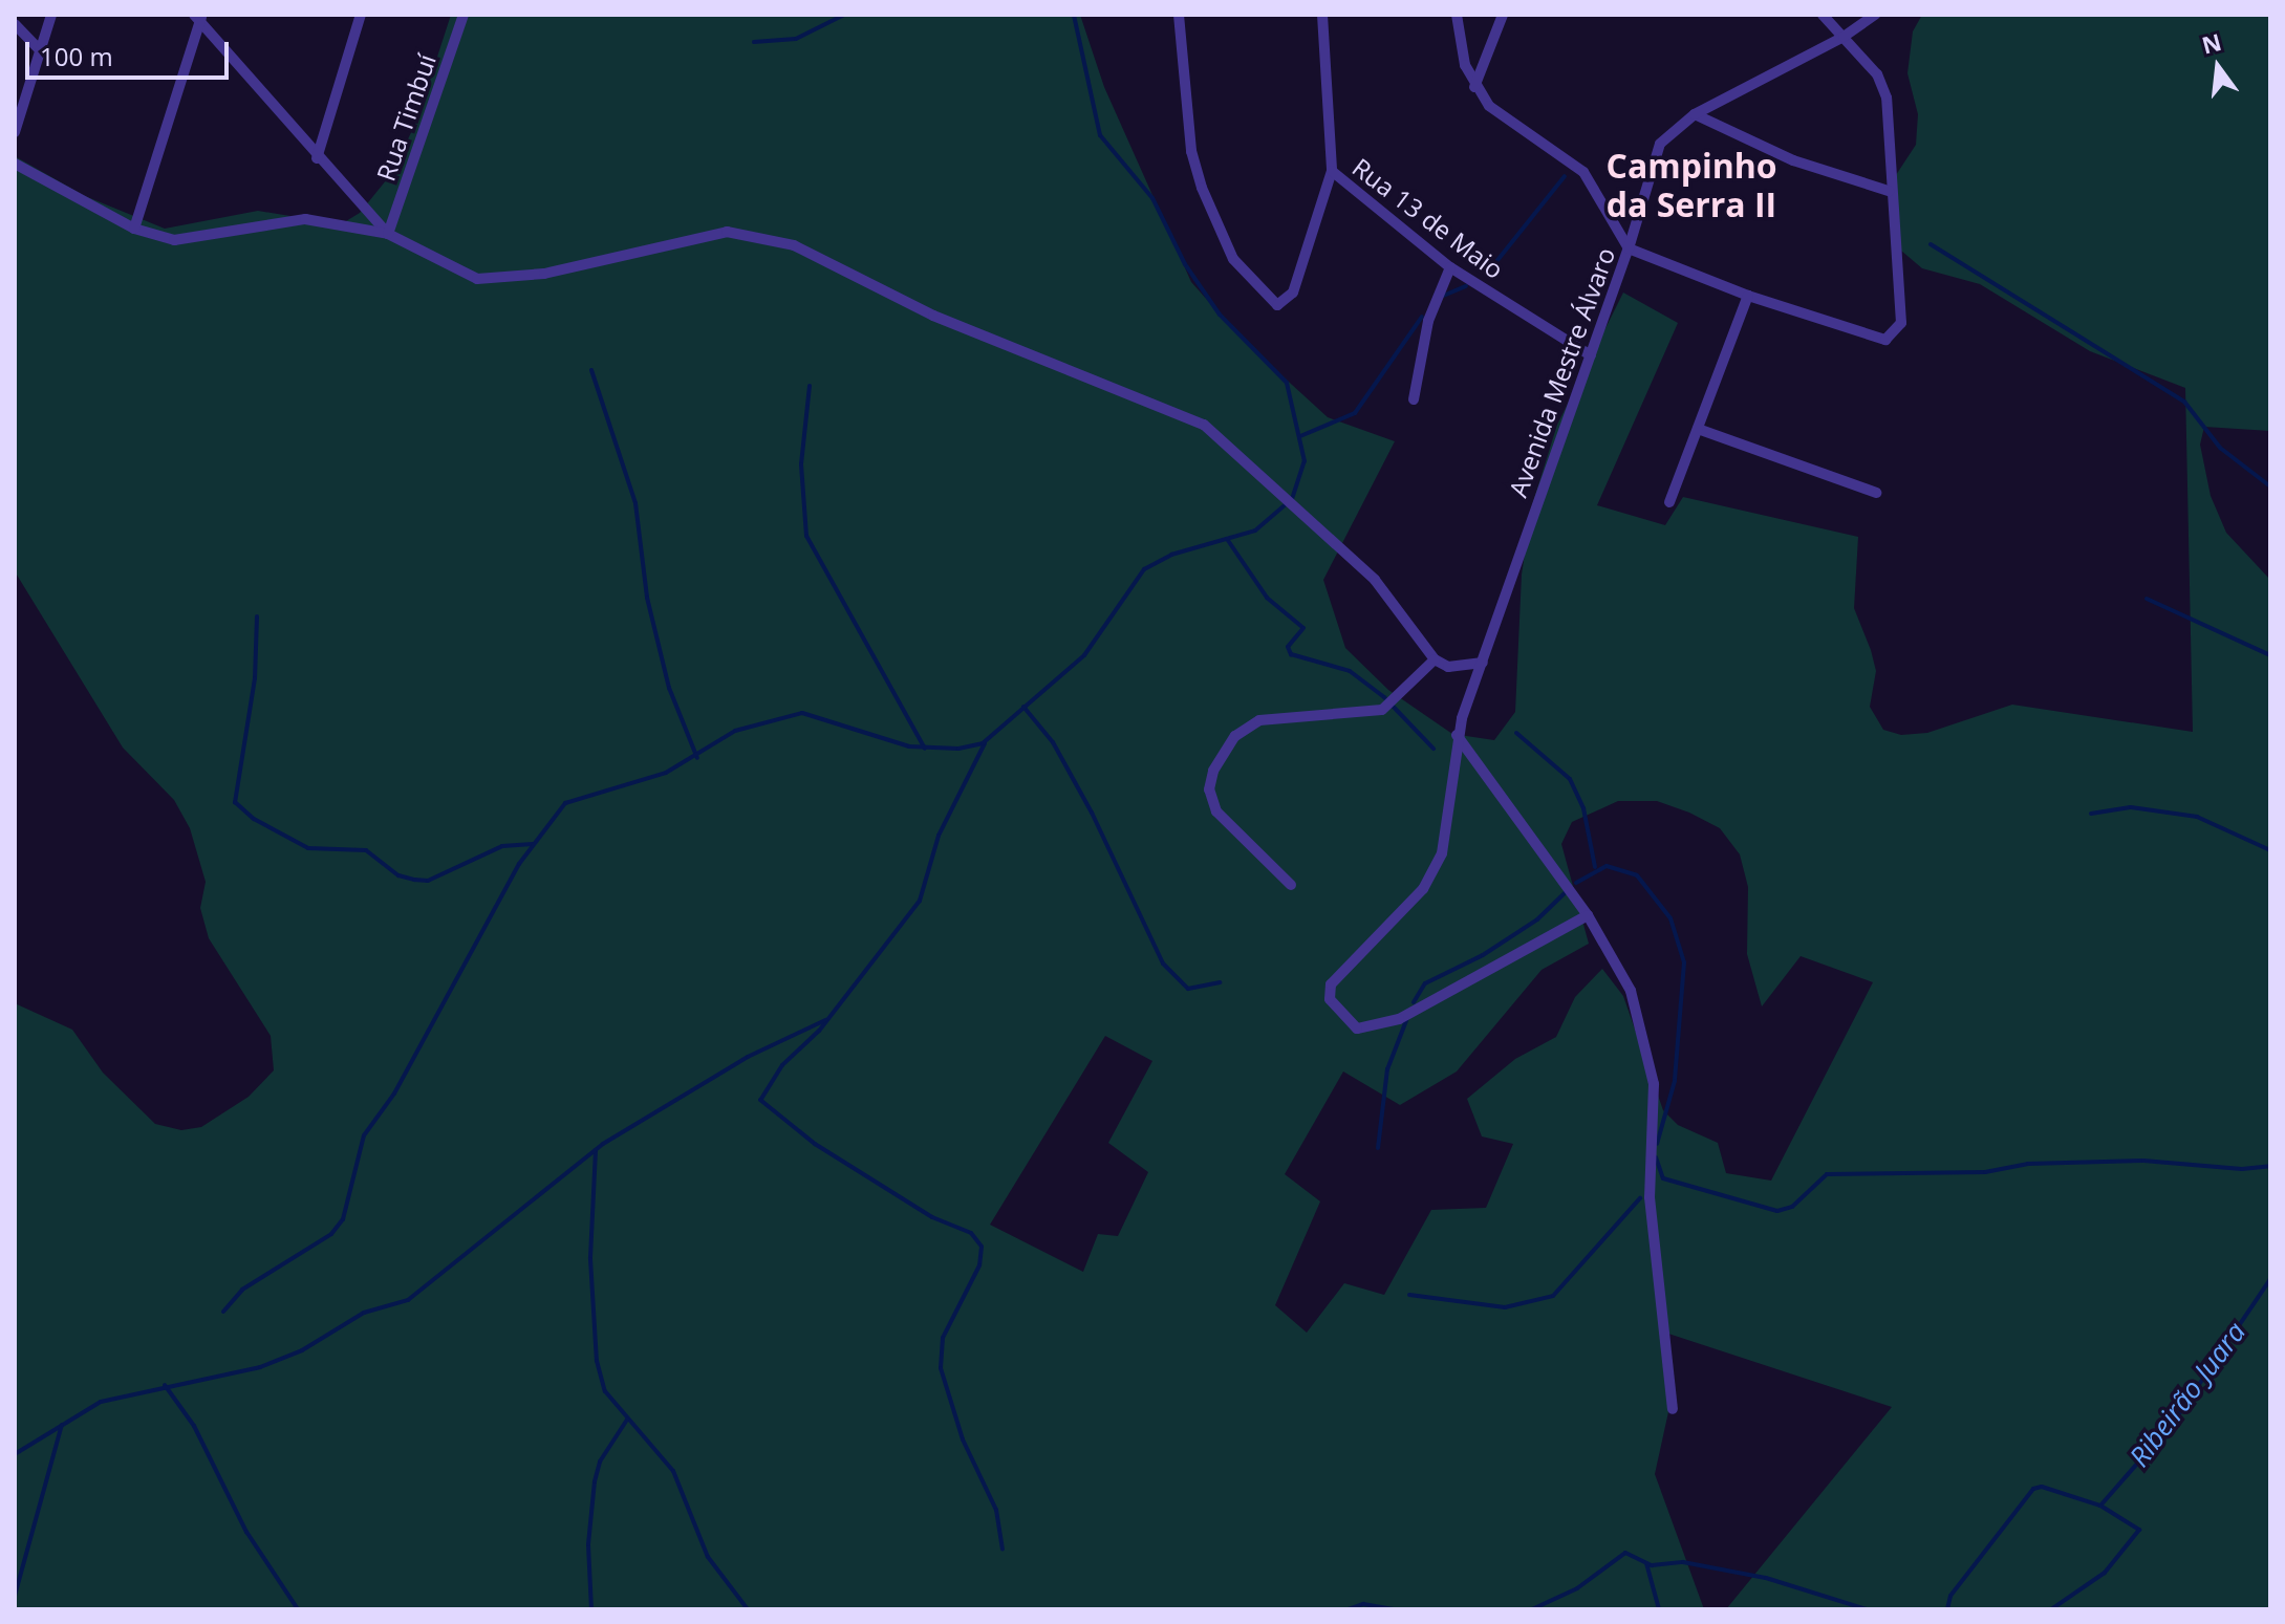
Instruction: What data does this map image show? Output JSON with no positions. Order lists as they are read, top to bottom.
{
  "streets": {
    "street": ["Rua Timbuí", "Rua 13 de Maio", "Avenida Mestre Álvaro"]
  },
  "crossings": [
    ["Rua 13 de Maio", "Avenida Mestre Álvaro"]
  ],
  "districts": ["Campinho da Serra II"],
  "water": ["Ribeirão Juara"],
  "scale_bar": "100 m",
  "north": "top"
}
